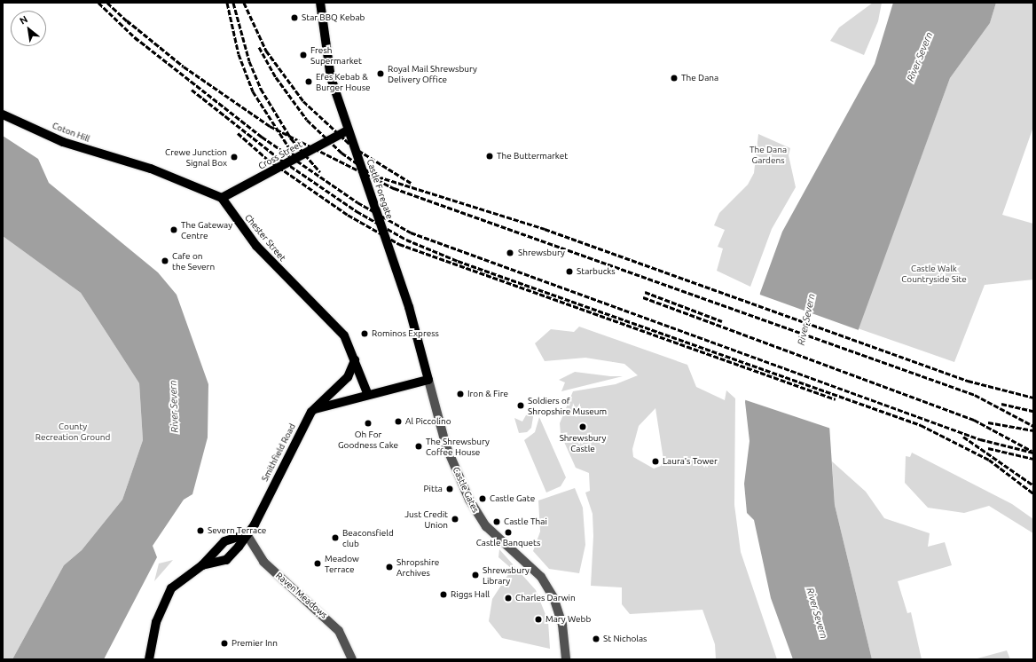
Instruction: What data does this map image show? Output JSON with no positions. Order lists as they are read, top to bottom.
{
  "streets": {
    "main road": [
      "Coton Hill",
      "Cross Street",
      "Castle Foregate",
      "Chester Street",
      "Smithfield Road"
    ],
    "street": ["Castle Gates", "Raven Meadows"]
  },
  "crossings": [
    ["Coton Hill", "Cross Street"],
    ["Coton Hill", "Chester Street"],
    ["Cross Street", "Castle Foregate"],
    ["Cross Street", "Chester Street"],
    ["Castle Foregate", "Castle Gates"],
    ["Smithfield Road", "Raven Meadows"]
  ],
  "water": ["River Severn"],
  "parks": ["The Dana Gardens", "Castle Walk Countryside Site", "County Recreation Ground"],
  "places": [
    "Star BBQ Kebab",
    "Fresh Supermarket",
    "Royal Mail Shrewsbury Delivery Office",
    "The Dana",
    "Efes Kebab & Burger House",
    "The Buttermarket",
    "Crewe Junction Signal Box",
    "The Gateway Centre",
    "Shrewsbury",
    "Cafe on the Severn",
    "Starbucks",
    "Rominos Express",
    "Iron & Fire",
    "Soldiers of Shropshire Museum",
    "Al Piccolino",
    "Oh For Goodness Cake",
    "Shrewsbury Castle",
    "The Shrewsbury Coffee House",
    "Laura's Tower",
    "Pitta",
    "Castle Gate",
    "Just Credit Union",
    "Castle Thai",
    "Severn Terrace",
    "Castle Banquets",
    "Beaconsfield club",
    "Meadow Terrace",
    "Shropshire Archives",
    "Shrewsbury Library",
    "Riggs Hall",
    "Charles Darwin",
    "Mary Webb",
    "St Nicholas",
    "Premier Inn"
  ],
  "north": "top left"
}
